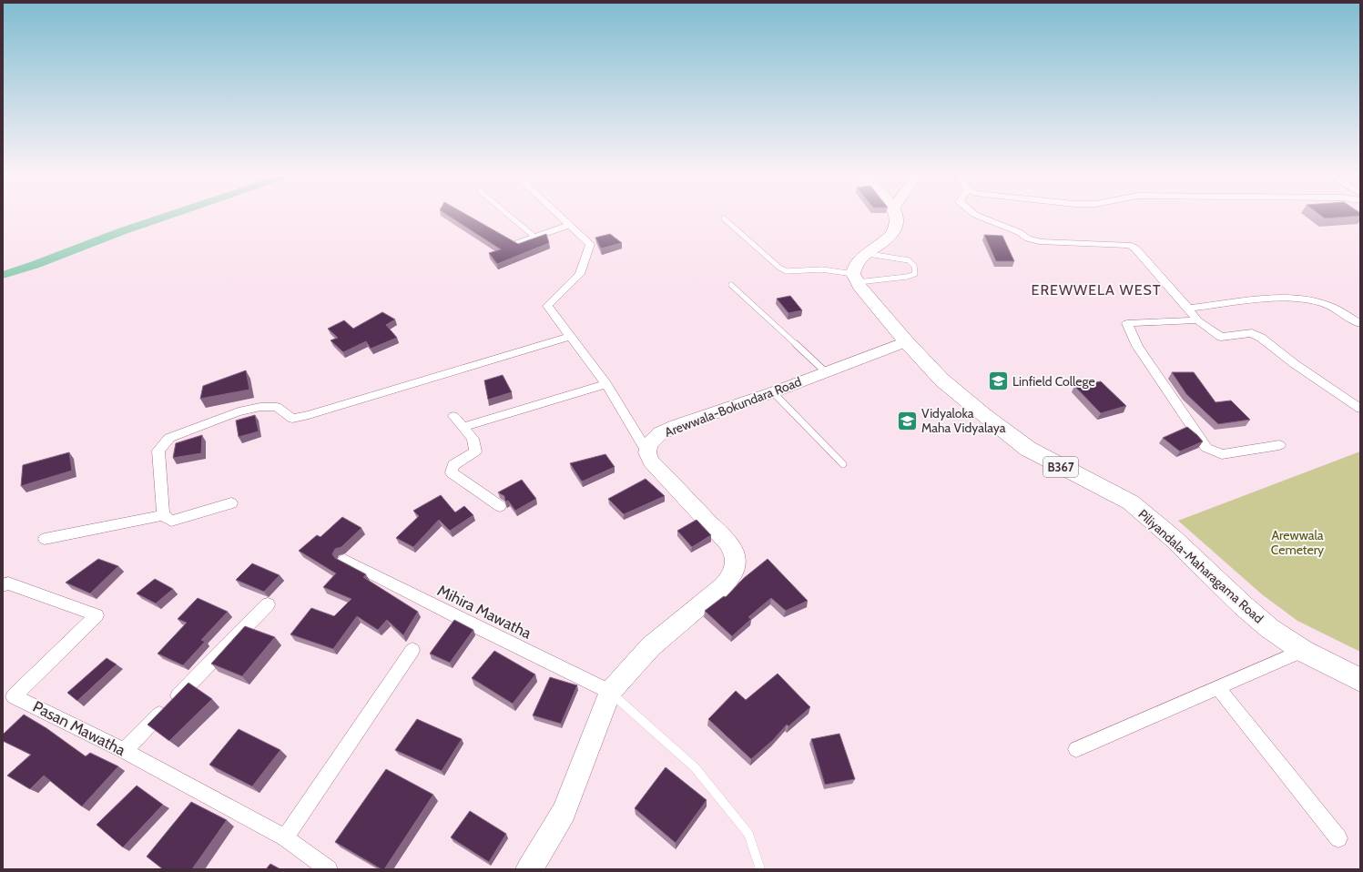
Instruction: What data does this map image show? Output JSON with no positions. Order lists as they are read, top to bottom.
{
  "streets": {
    "main road": ["B367", "Piliyandala-Maharagama Road"],
    "street": ["Arewwala-Bokundara Road", "Mihira Mawatha", "Pasan Mawatha"]
  },
  "crossings": [
    ["Arewwala-Bokundara Road", "Piliyandala-Maharagama Road"]
  ],
  "districts": ["EREWWELA WEST"],
  "parks": ["Arewwala Cemetery"],
  "places": {
    "school or university": ["Linfield College", "Vidyaloka Maha Vidyalaya"]
  }
}
